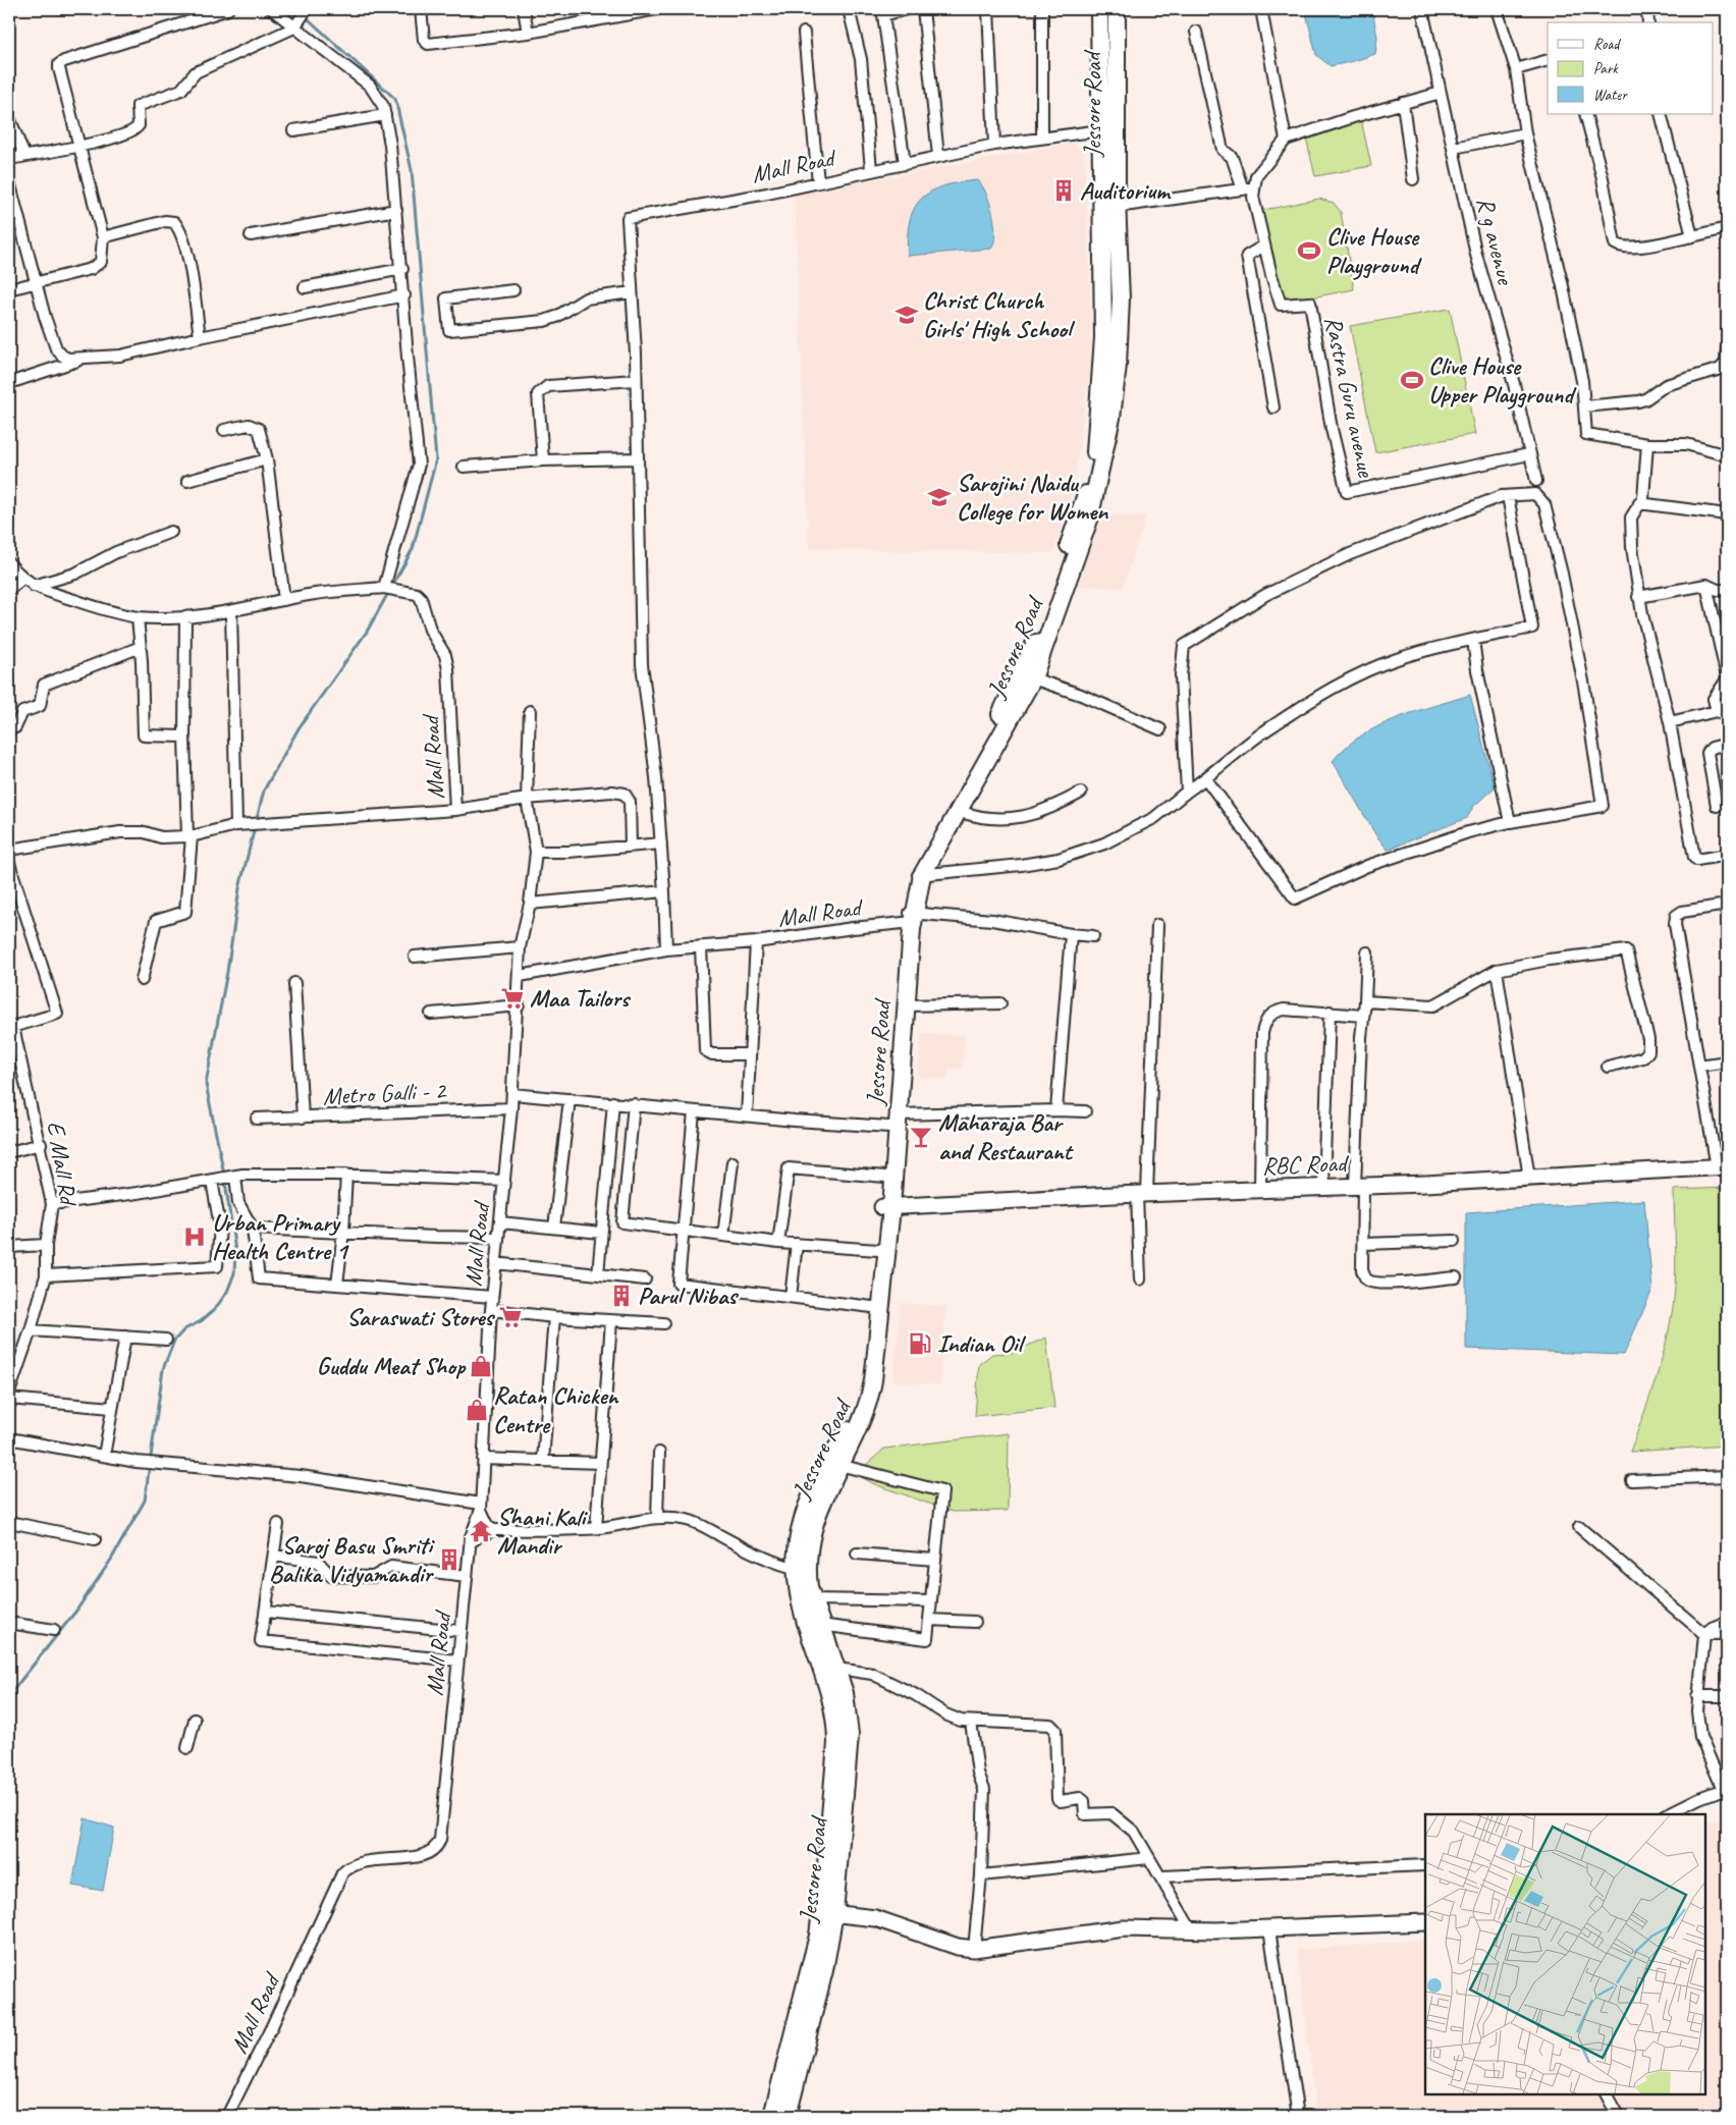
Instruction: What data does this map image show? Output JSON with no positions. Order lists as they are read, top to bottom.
{
  "streets": {
    "main road": ["Jessore Road"],
    "street": [
      "Mall Road",
      "R g avenue",
      "Rastra Guru avenue",
      "Metro Galli - 2",
      "E Mall Rd",
      "RBC Road"
    ]
  },
  "crossings": [
    ["Jessore Road", "Mall Road"],
    ["Jessore Road", "RBC Road"],
    ["Mall Road", "Metro Galli - 2"],
    ["R g avenue", "Rastra Guru avenue"]
  ],
  "places": {
    "building": ["Auditorium", "Parul Nibas", "Saroj Basu Smriti Balika Vidyamandir"],
    "sports": ["Clive House Playground", "Clive House Upper Playground"],
    "school or university": ["Christ Church Girls' High School", "Sarojini Naidu College for Women"],
    "supermarket": ["Maa Tailors", "Saraswati Stores"],
    "bar": ["Maharaja Bar and Restaurant"],
    "hospital": ["Urban Primary Health Centre 1"],
    "fuel station": ["Indian Oil"],
    "shop": ["Guddu Meat Shop", "Ratan Chicken Centre"],
    "temple": ["Shani Kali Mandir"]
  },
  "legend": ["Road", "Park", "Water"]
}
